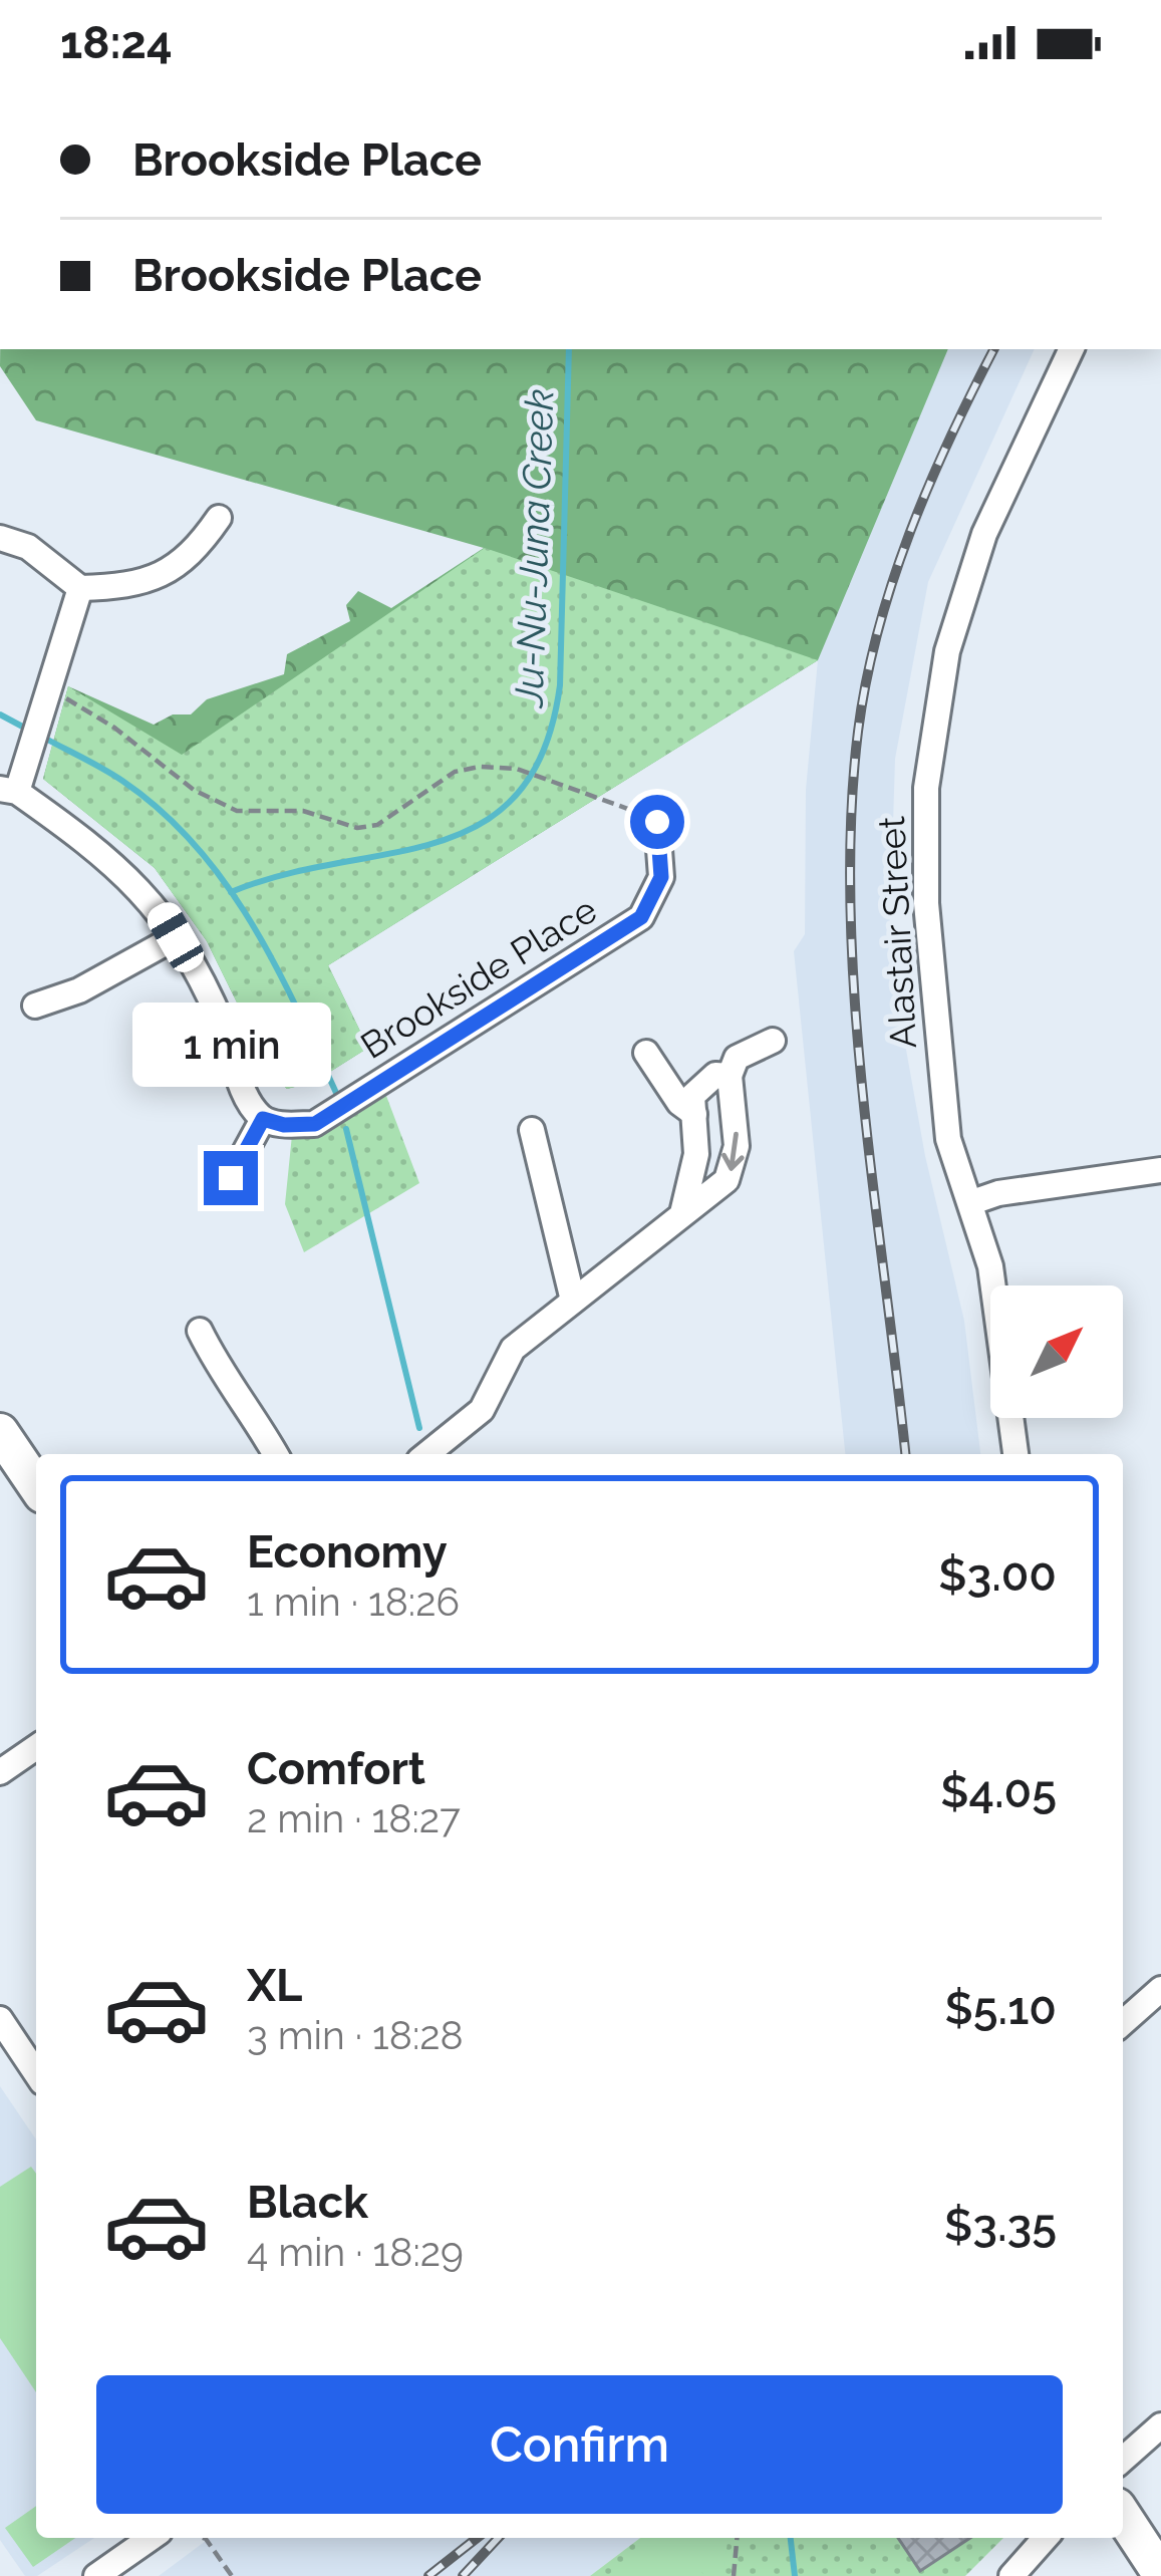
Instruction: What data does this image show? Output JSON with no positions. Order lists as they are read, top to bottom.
{
  "streets": {
    "street": ["Alastair Street", "Brookside Place"]
  },
  "water": ["Ju-Nu-Juna Creek"],
  "north": "top right",
  "page": {
    "status": "18:24",
    "banner": ["Brookside Place", "Brookside Place"],
    "bubble": "1 min",
    "list": [
      {
        "name": "Economy",
        "note": "1 min · 18:26",
        "value": "$3.00"
      },
      {
        "name": "Comfort",
        "note": "2 min · 18:27",
        "value": "$4.05"
      },
      {
        "name": "XL",
        "note": "3 min · 18:28",
        "value": "$5.10"
      },
      {
        "name": "Black",
        "note": "4 min · 18:29",
        "value": "$3.35"
      }
    ],
    "buttons": "Confirm"
  }
}
